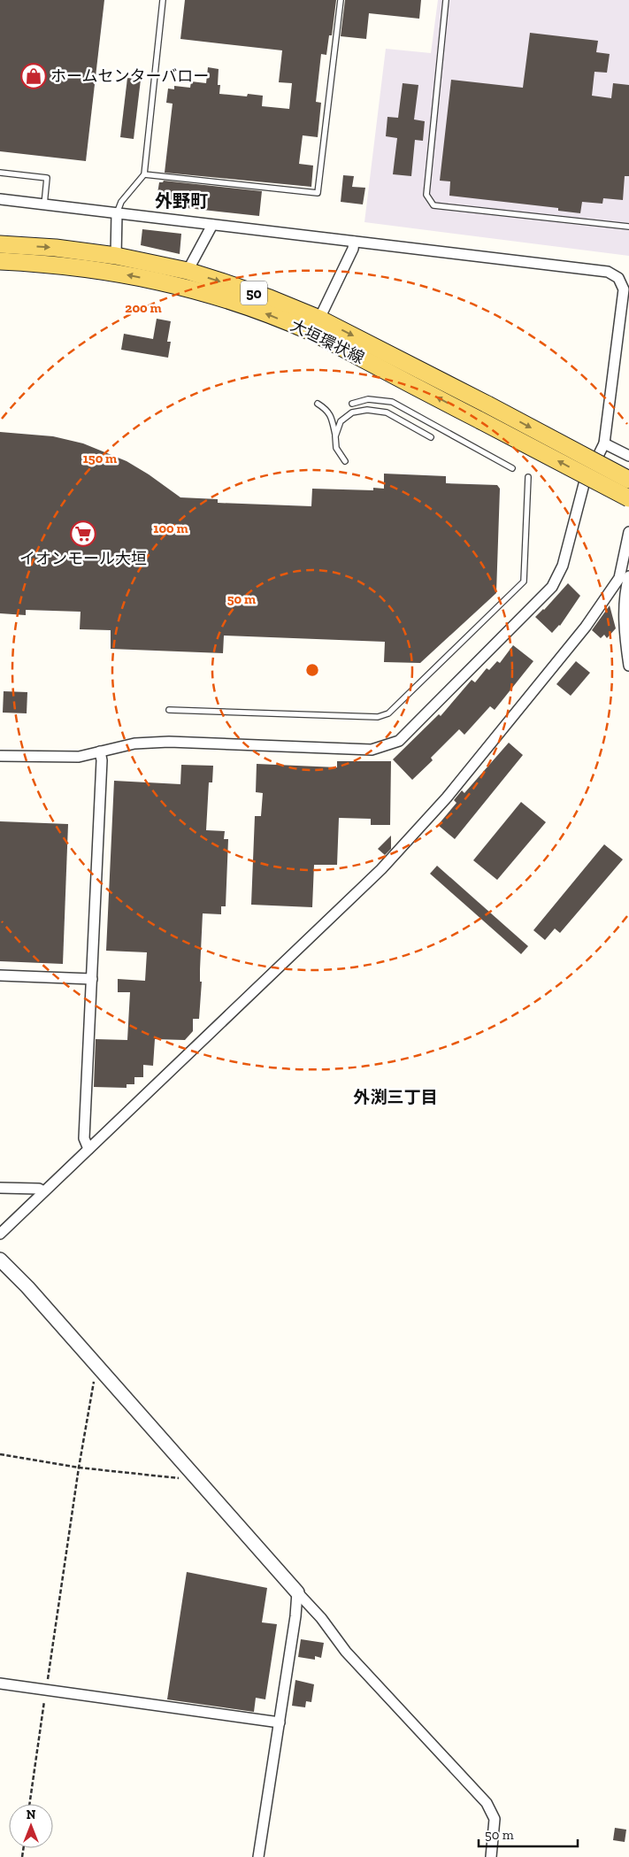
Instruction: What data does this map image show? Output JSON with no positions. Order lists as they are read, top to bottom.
{
  "streets": {
    "main road": ["50", "大垣環状線"]
  },
  "districts": ["外野町", "外渕三丁目"],
  "places": {
    "shop": ["ホームセンターバロー"],
    "supermarket": ["イオンモール大垣"]
  },
  "scale_bar": "50 m",
  "north": "top",
  "rings": [
    "200 m",
    "150 m",
    "100 m",
    "50 m"
  ]
}
